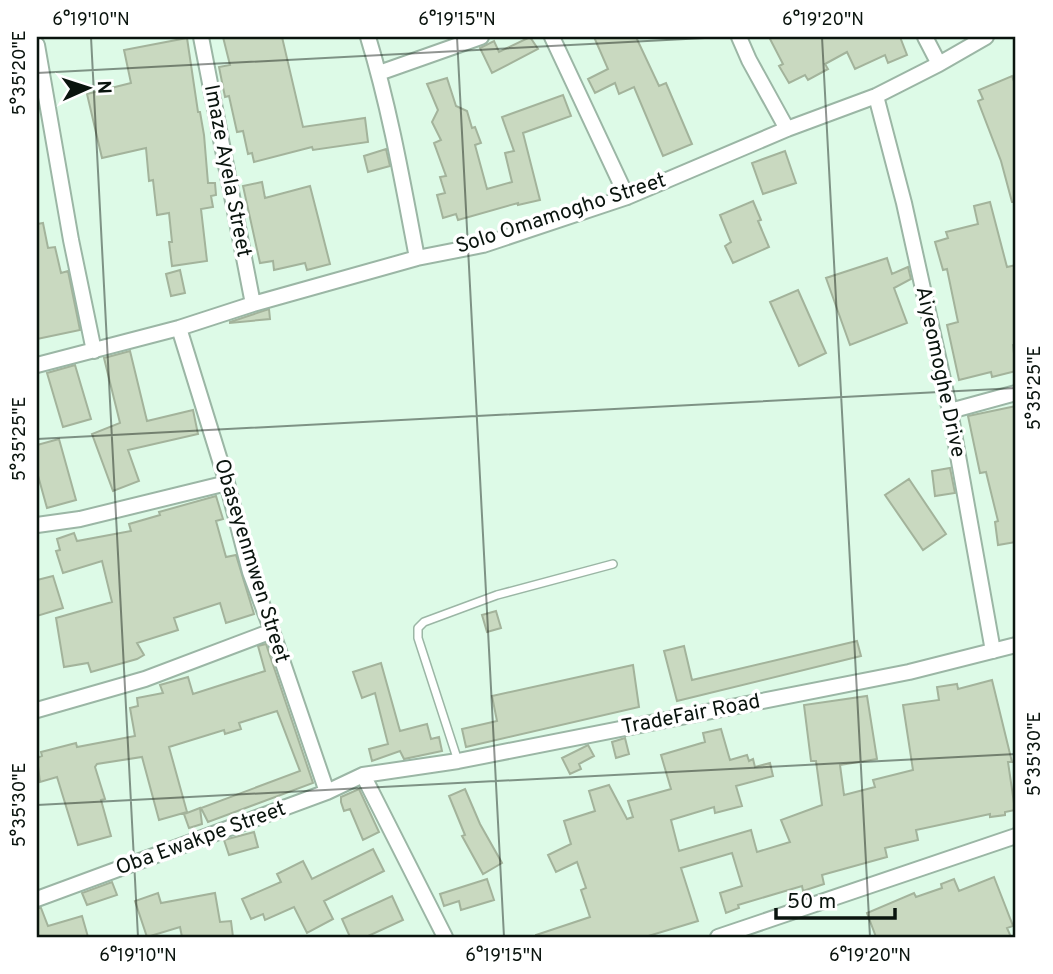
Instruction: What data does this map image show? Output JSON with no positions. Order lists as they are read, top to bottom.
{
  "streets": {
    "street": [
      "Imaze Ayela Street",
      "Solo Omamogho Street",
      "Aiyeomoghe Drive",
      "Obaseyenmwen Street",
      "TradeFair Road",
      "Oba Ewakpe Street"
    ]
  },
  "crossings": [
    ["Imaze Ayela Street", "Solo Omamogho Street"],
    ["Solo Omamogho Street", "Aiyeomoghe Drive"],
    ["Solo Omamogho Street", "Obaseyenmwen Street"],
    ["Aiyeomoghe Drive", "TradeFair Road"],
    ["Obaseyenmwen Street", "Oba Ewakpe Street"],
    ["TradeFair Road", "Oba Ewakpe Street"]
  ],
  "scale_bar": "50 m",
  "north": "right",
  "coordinates": [
    "6°19'10\"N",
    "6°19'15\"N",
    "6°19'20\"N",
    "5°35'20\"E",
    "5°35'25\"E",
    "5°35'30\"E"
  ]
}
